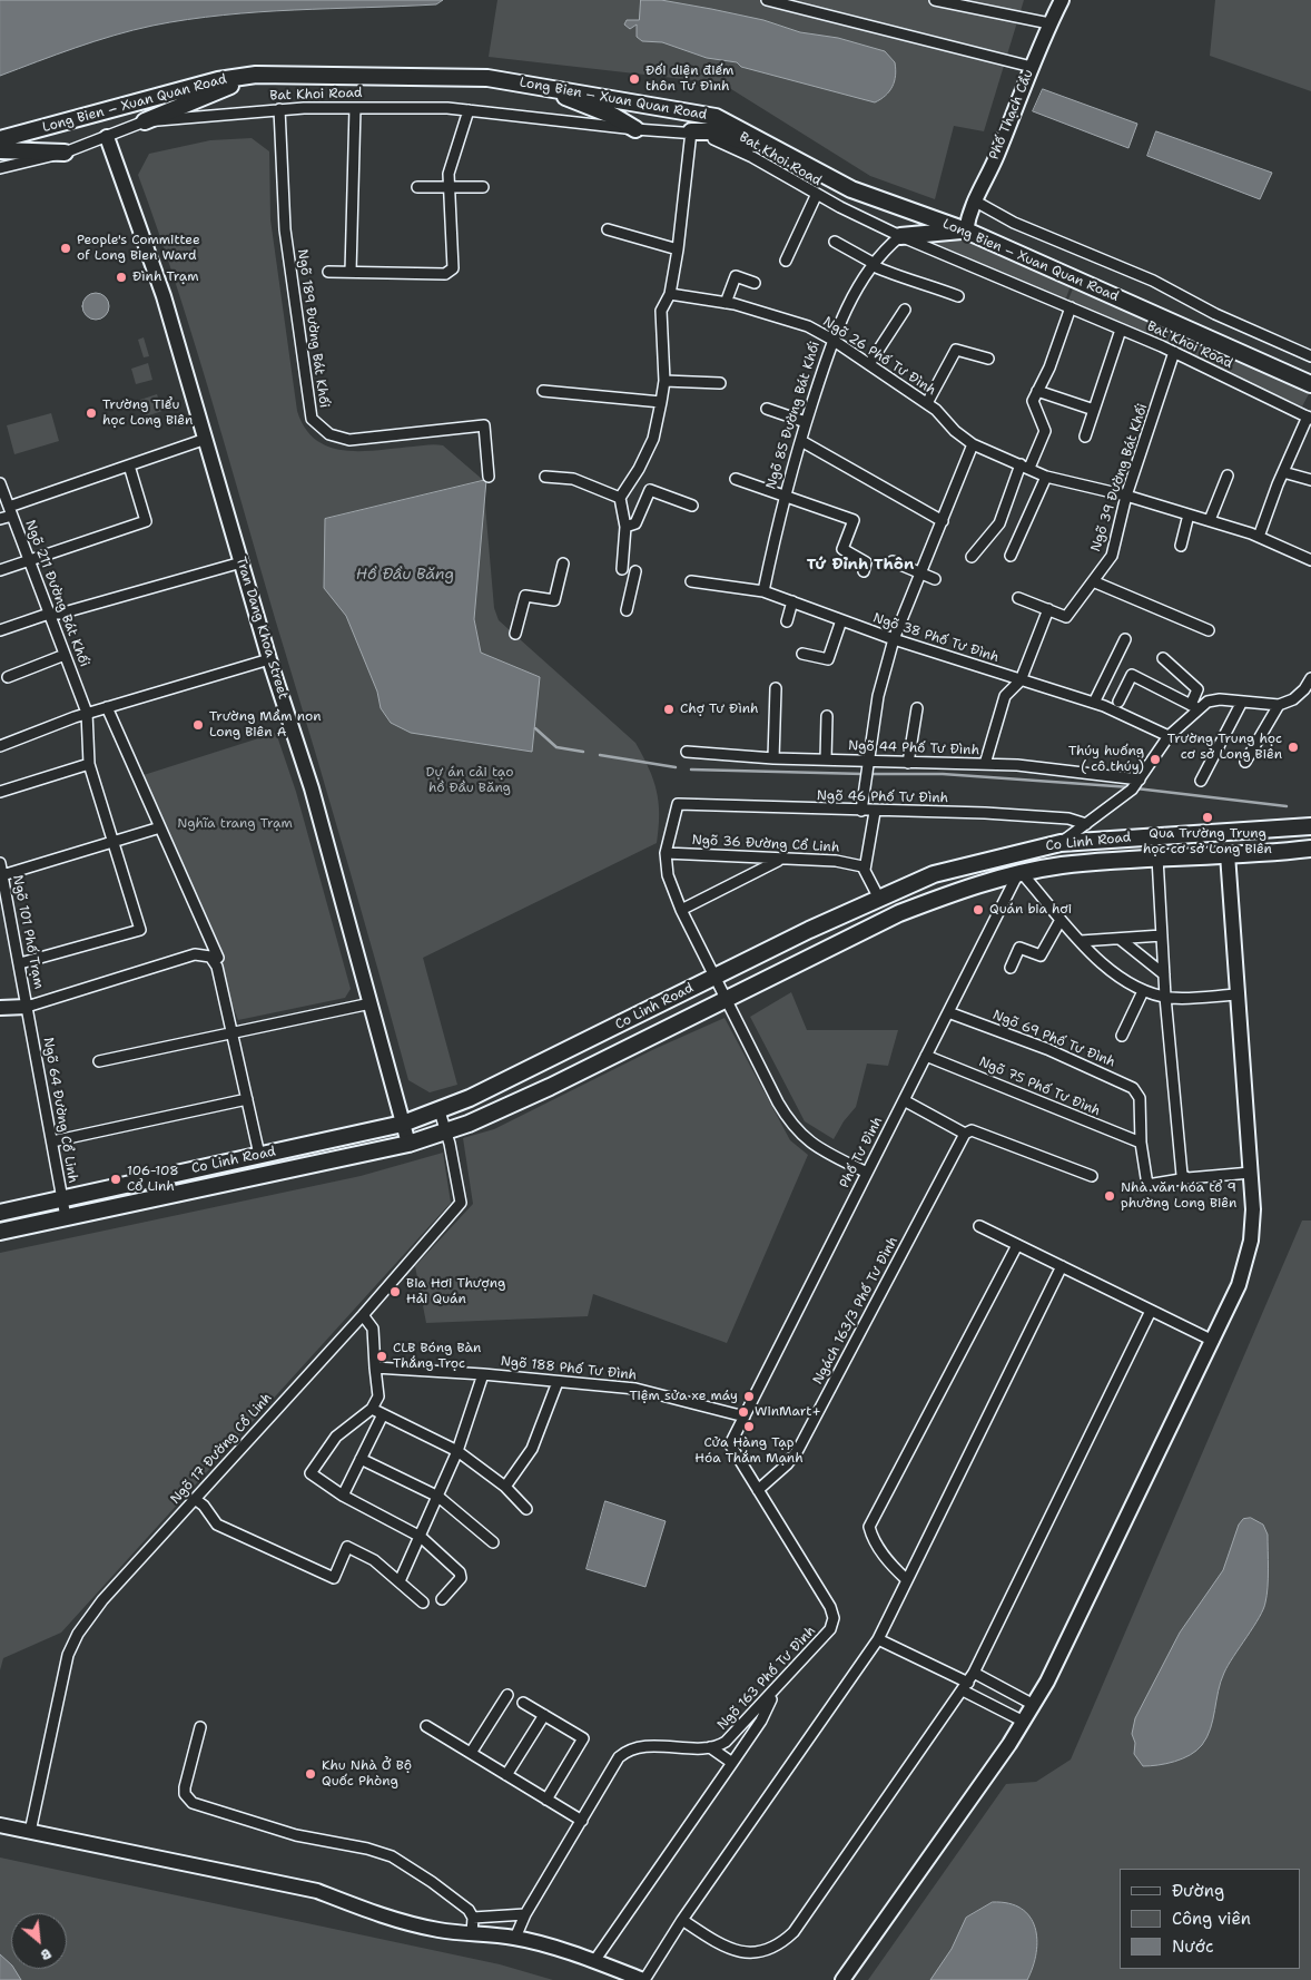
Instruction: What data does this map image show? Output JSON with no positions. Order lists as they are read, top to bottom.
{
  "streets": {
    "main road": ["Long Bien – Xuan Quan Road", "Co Linh Road"],
    "street": [
      "Bat Khoi Road",
      "Phố Thạch Cầu",
      "Ngõ 189 Đường Bát Khối",
      "Ngõ 26 Phố Tư Đình",
      "Ngõ 85 Đường Bát Khối",
      "Ngõ 39 Đường Bát Khối",
      "Ngõ 211 Đường Bát Khối",
      "Tran Dang Khoa Street",
      "Ngõ 38 Phố Tư Đình",
      "Ngõ 44 Phố Tư Đình",
      "Ngõ 46 Phố Tư Đình",
      "Ngõ 36 Đường Cổ Linh",
      "Ngõ 101 Phố Trạm",
      "Ngõ 69 Phố Tư Đình",
      "Ngõ 75 Phố Tư Đình",
      "Ngõ 64 Đường Cổ Linh",
      "Phố Tư Đình",
      "Ngách 163/3 Phố Tư Đình",
      "Ngõ 188 Phố Tư Đình",
      "Ngõ 17 Đường Cổ Linh",
      "Ngõ 163 Phố Tư Đình"
    ]
  },
  "crossings": [
    ["Bat Khoi Road", "Ngõ 189 Đường Bát Khối"],
    ["Bat Khoi Road", "Ngõ 85 Đường Bát Khối"],
    ["Bat Khoi Road", "Ngõ 39 Đường Bát Khối"],
    ["Bat Khoi Road", "Tran Dang Khoa Street"],
    ["Long Bien – Xuan Quan Road", "Phố Thạch Cầu"],
    ["Ngõ 26 Phố Tư Đình", "Ngõ 85 Đường Bát Khối"],
    ["Ngõ 26 Phố Tư Đình", "Ngõ 39 Đường Bát Khối"],
    ["Ngõ 85 Đường Bát Khối", "Ngõ 38 Phố Tư Đình"],
    ["Ngõ 211 Đường Bát Khối", "Ngõ 101 Phố Trạm"],
    ["Tran Dang Khoa Street", "Co Linh Road"],
    ["Ngõ 46 Phố Tư Đình", "Ngõ 36 Đường Cổ Linh"],
    ["Co Linh Road", "Ngõ 64 Đường Cổ Linh"],
    ["Co Linh Road", "Phố Tư Đình"],
    ["Co Linh Road", "Ngõ 17 Đường Cổ Linh"],
    ["Ngõ 101 Phố Trạm", "Ngõ 64 Đường Cổ Linh"],
    ["Ngõ 69 Phố Tư Đình", "Ngõ 75 Phố Tư Đình"],
    ["Ngõ 69 Phố Tư Đình", "Phố Tư Đình"],
    ["Ngõ 75 Phố Tư Đình", "Phố Tư Đình"],
    ["Phố Tư Đình", "Ngõ 188 Phố Tư Đình"],
    ["Phố Tư Đình", "Ngõ 163 Phố Tư Đình"],
    ["Ngách 163/3 Phố Tư Đình", "Ngõ 163 Phố Tư Đình"]
  ],
  "districts": ["Tứ Đỉnh Thôn"],
  "water": ["Hồ Đầu Băng"],
  "parks": ["Dự án cải tạo hồ Đầu Băng", "Nghĩa trang Trạm"],
  "places": [
    "Đối diện điếm thôn Tư Đình",
    "People's Committee of Long Bien Ward",
    "Đình Trạm",
    "Trường Tiểu học Long Biên",
    "Chợ Tư Đình",
    "Trường Mầm non Long Biên A",
    "Trường Trung học cơ sở Long Biên",
    "Thúy huống ( cô thúy)",
    "Qua Trường Trung học cơ sở Long Biên",
    "Quán bia hơi",
    "106-108 Cổ Linh",
    "Nhà văn hóa tổ 9 phường Long Biên",
    "Bia Hơi Thượng Hải Quán",
    "CLB Bóng Bàn Thắng Trọc",
    "Tiệm sửa xe máy",
    "WinMart+",
    "Cửa Hàng Tạp Hóa Thắm Mạnh",
    "Khu Nhà Ở Bộ Quốc Phòng"
  ],
  "legend": ["Đường", "Công viên", "Nước"],
  "north": "bottom right"
}
